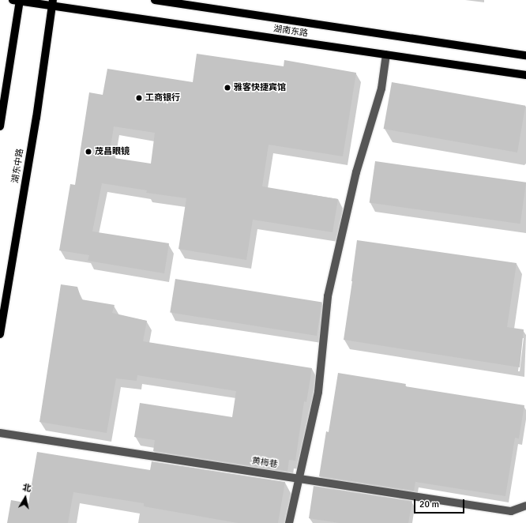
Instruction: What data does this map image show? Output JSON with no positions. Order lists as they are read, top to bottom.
{
  "streets": {
    "main road": ["湖南东路", "湖东中路"],
    "street": ["黄梅巷"]
  },
  "crossings": [
    ["湖南东路", "湖东中路"]
  ],
  "places": ["雅客快捷宾馆", "工商银行", "茂昌眼镜"],
  "scale_bar": "20 m",
  "north": "top"
}
